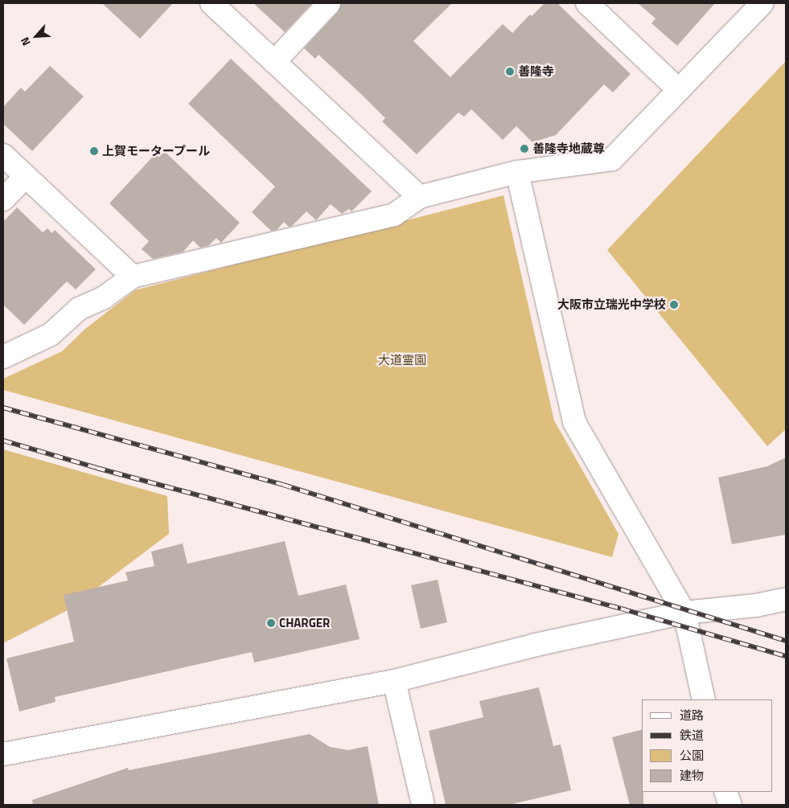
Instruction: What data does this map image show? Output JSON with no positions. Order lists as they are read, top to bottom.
{
  "parks": ["大道霊園"],
  "places": [
    "善隆寺",
    "善隆寺地蔵尊",
    "上賀モータープール",
    "大阪市立瑞光中学校",
    "CHARGER"
  ],
  "legend": [
    "道路",
    "鉄道",
    "公園",
    "建物"
  ],
  "north": "bottom left"
}
